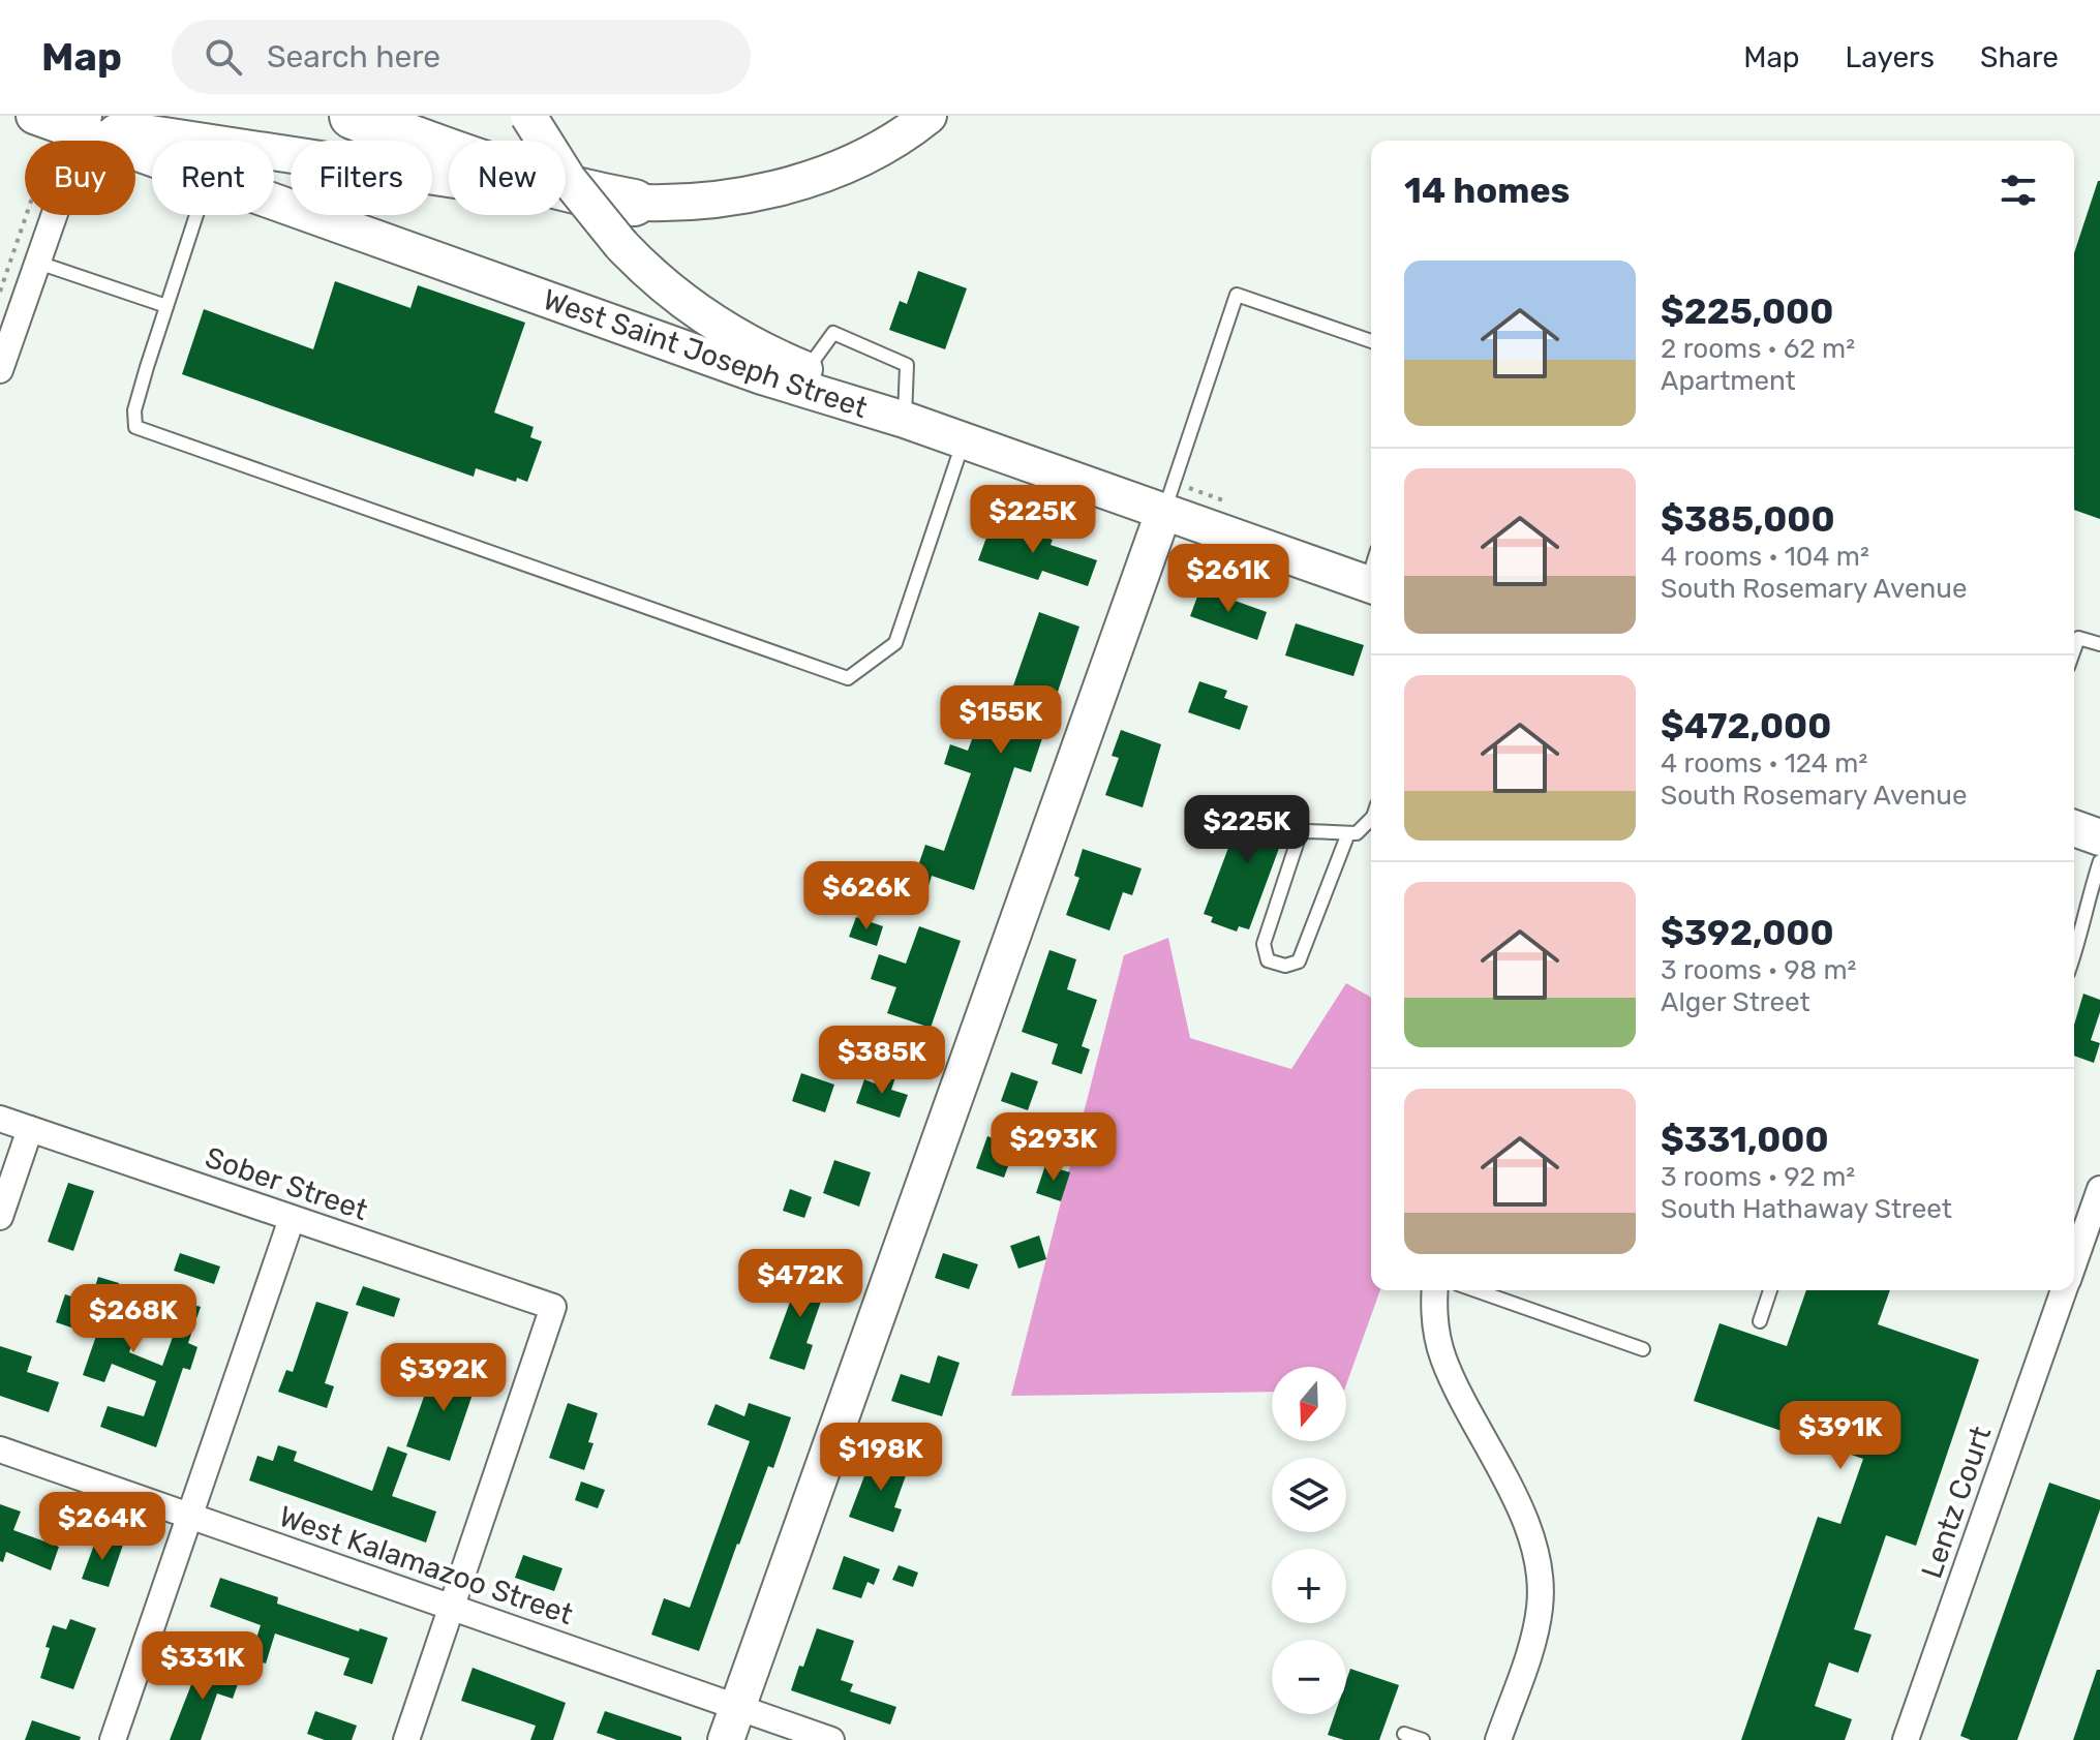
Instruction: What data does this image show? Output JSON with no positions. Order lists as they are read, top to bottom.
{
  "streets": {
    "street": [
      "West Saint Joseph Street",
      "Sober Street",
      "Lentz Court",
      "West Kalamazoo Street"
    ]
  },
  "crossings": [
    ["Sober Street", "West Kalamazoo Street"]
  ],
  "north": "bottom",
  "page": {
    "header": "Map",
    "search": "Search here",
    "nav": ["Map", "Layers", "Share"],
    "chip": [
      "Buy",
      "Rent",
      "Filters",
      "New"
    ],
    "heading": "14 homes",
    "list": [
      {
        "name": "$225,000",
        "note": "2 rooms · 62 m² · Apartment"
      },
      {
        "name": "$385,000",
        "note": "4 rooms · 104 m² · South Rosemary Avenue"
      },
      {
        "name": "$472,000",
        "note": "4 rooms · 124 m² · South Rosemary Avenue"
      },
      {
        "name": "$392,000",
        "note": "3 rooms · 98 m² · Alger Street"
      },
      {
        "name": "$331,000",
        "note": "3 rooms · 92 m² · South Hathaway Street"
      }
    ],
    "price": [
      "$225K",
      "$261K",
      "$155K",
      "$225K",
      "$626K",
      "$385K",
      "$293K",
      "$472K",
      "$268K",
      "$392K",
      "$391K",
      "$198K",
      "$264K",
      "$331K"
    ],
    "map_buttons": ["+", "−"]
  }
}
